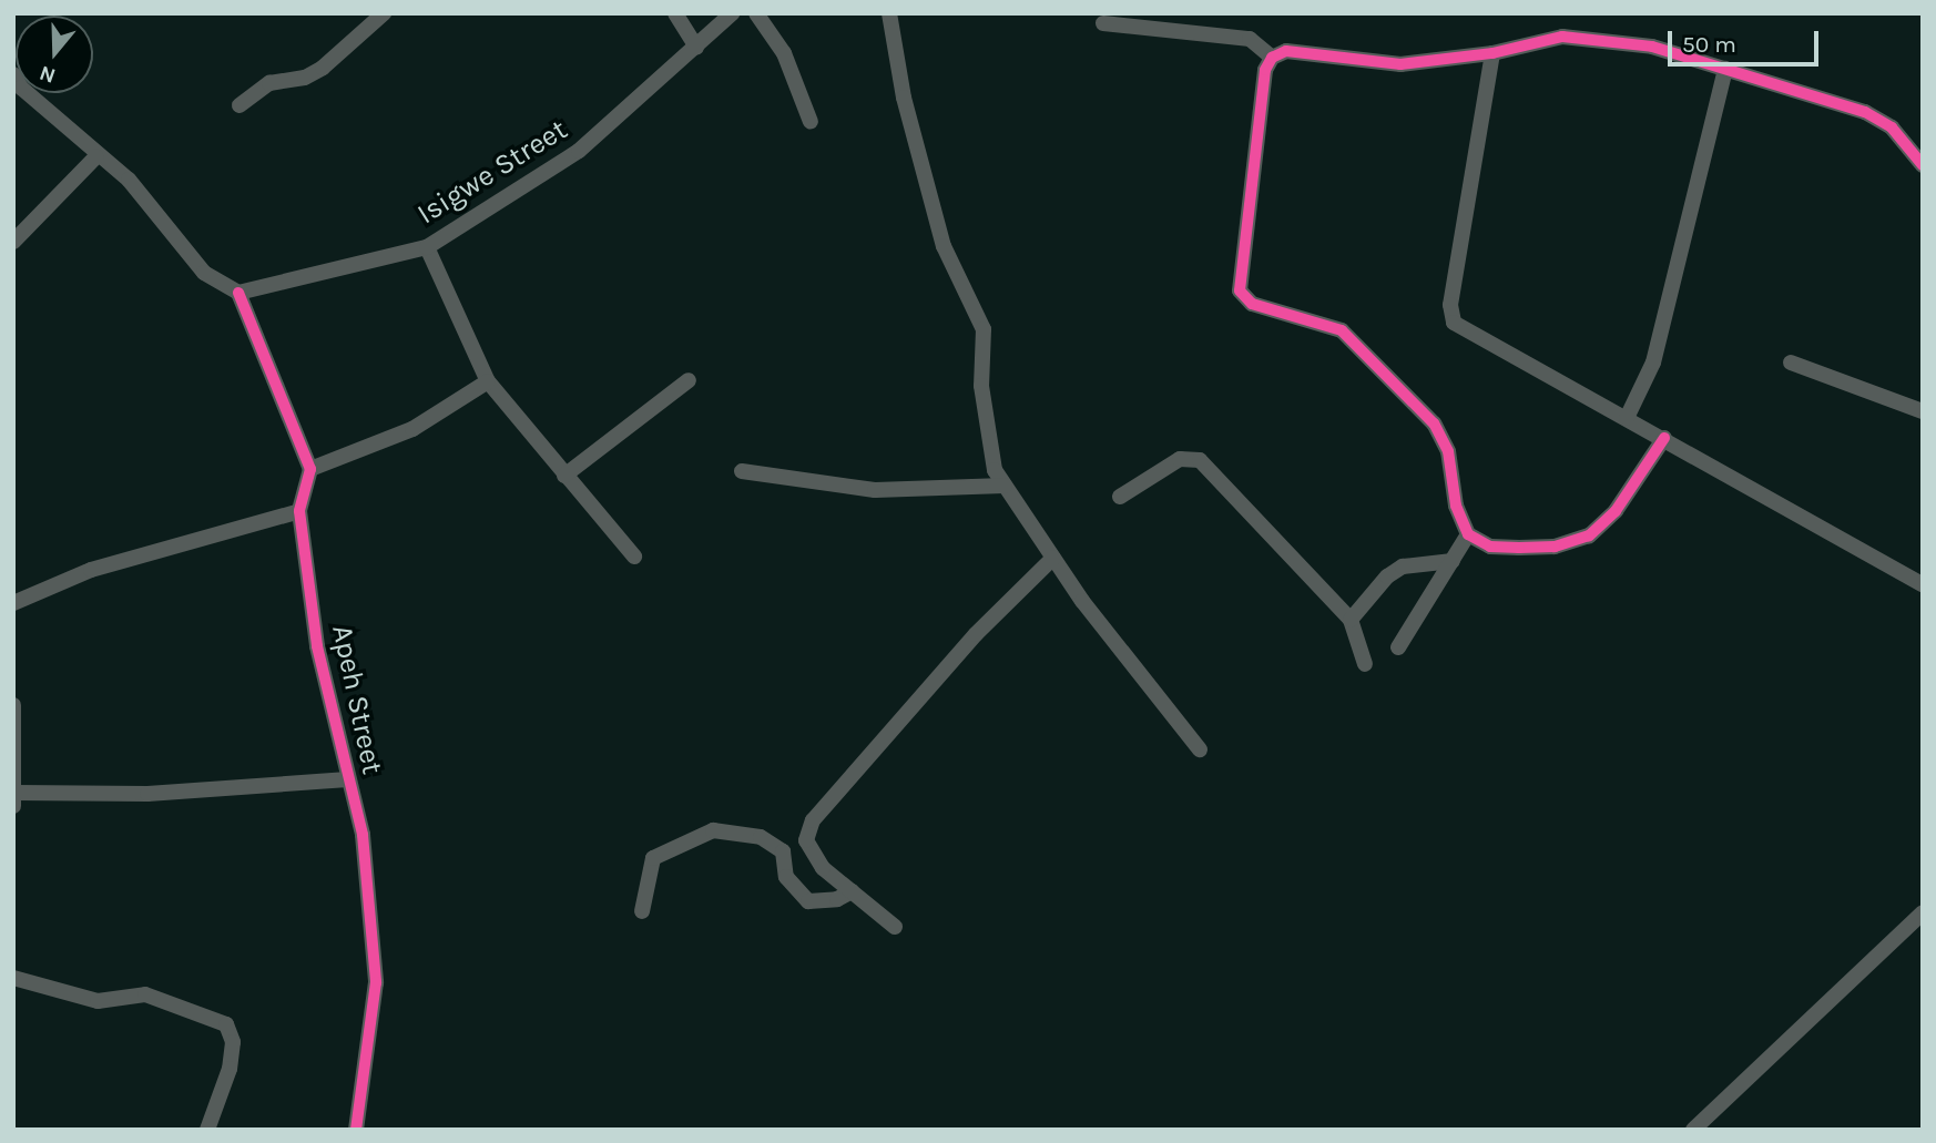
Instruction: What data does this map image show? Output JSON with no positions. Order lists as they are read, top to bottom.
{
  "streets": {
    "street": ["Isigwe Street", "Apeh Street"]
  },
  "scale_bar": "50 m",
  "north": "bottom"
}
